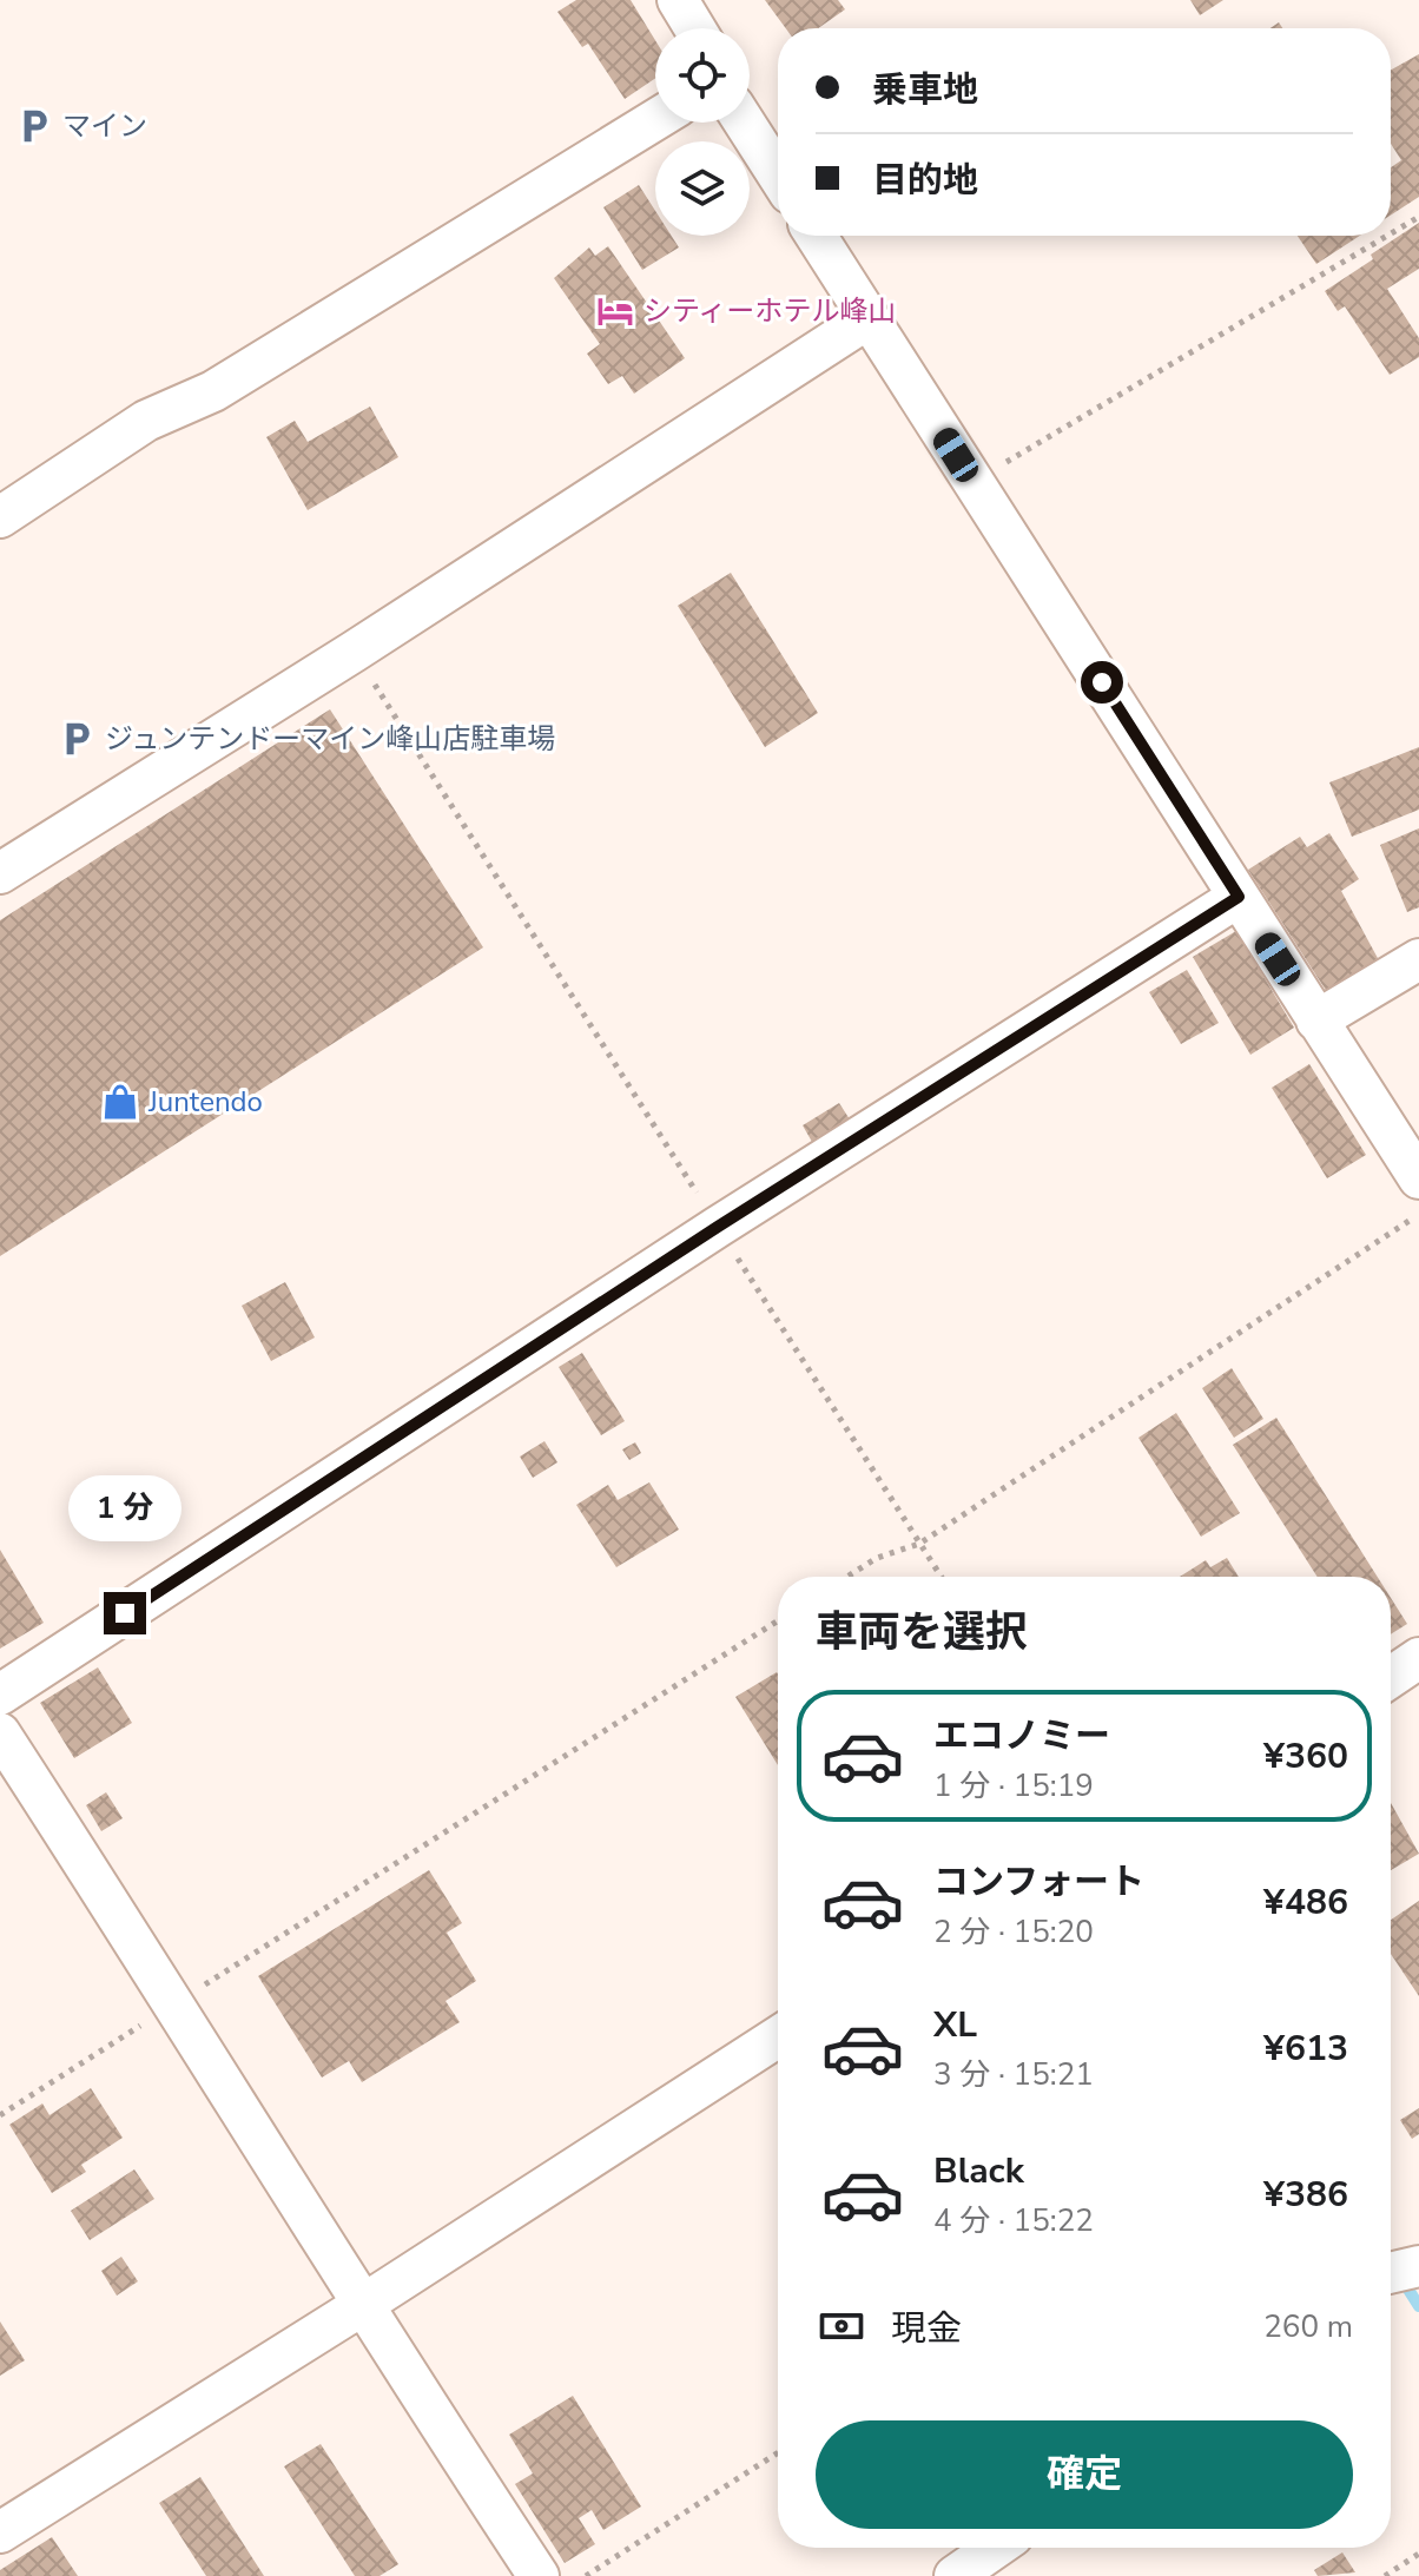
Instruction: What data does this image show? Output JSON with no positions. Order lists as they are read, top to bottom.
{
  "places": {
    "parking": ["マイン", "ジュンテンドーマイン峰山店駐車場"],
    "hotel": ["シティーホテル峰山"],
    "shop": ["Juntendo"]
  },
  "page": {
    "banner": ["乗車地", "目的地"],
    "bubble": "1 分",
    "heading": "車両を選択",
    "list": [
      {
        "name": "エコノミー",
        "note": "1 分 · 15:19",
        "value": "¥360"
      },
      {
        "name": "コンフォート",
        "note": "2 分 · 15:20",
        "value": "¥486"
      },
      {
        "name": "XL",
        "note": "3 分 · 15:21",
        "value": "¥613"
      },
      {
        "name": "Black",
        "note": "4 分 · 15:22",
        "value": "¥386"
      }
    ],
    "pay": ["現金", "260 m"],
    "buttons": "確定"
  }
}
